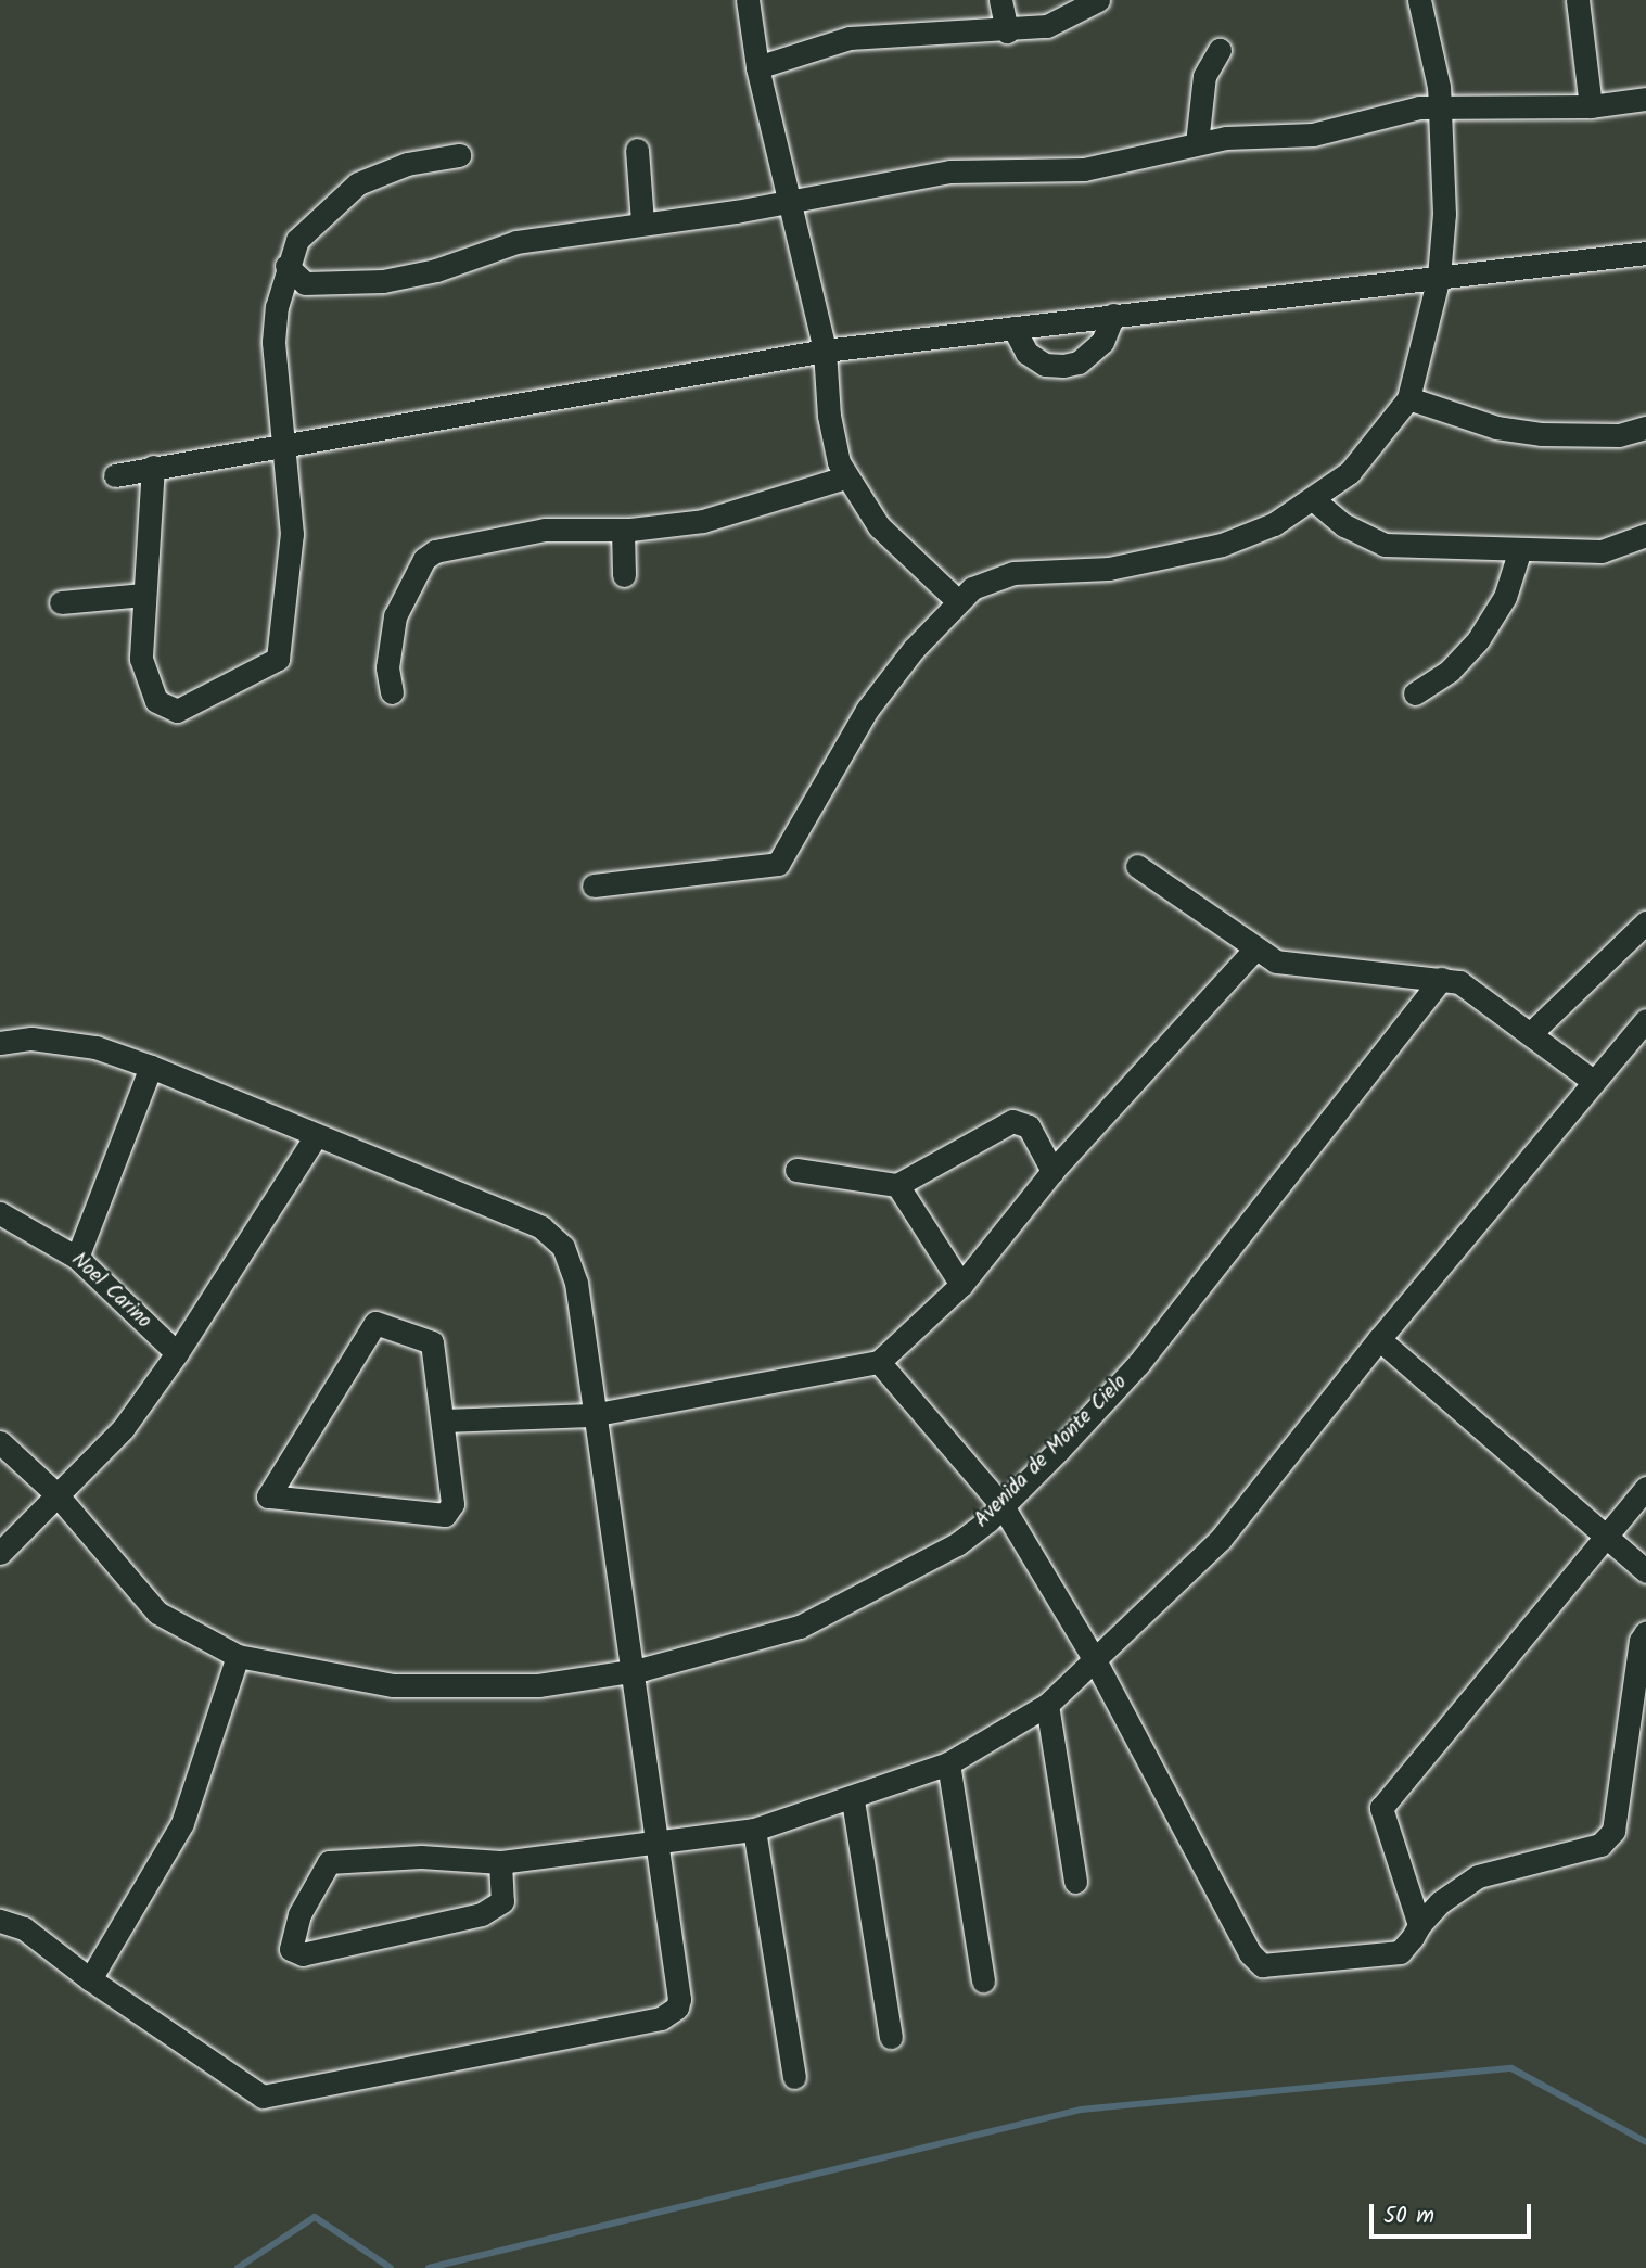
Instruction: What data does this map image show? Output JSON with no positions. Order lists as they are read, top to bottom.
{
  "streets": {
    "street": ["Noel Carino", "Avenida de Monte Cielo"]
  },
  "scale_bar": "50 m"
}
